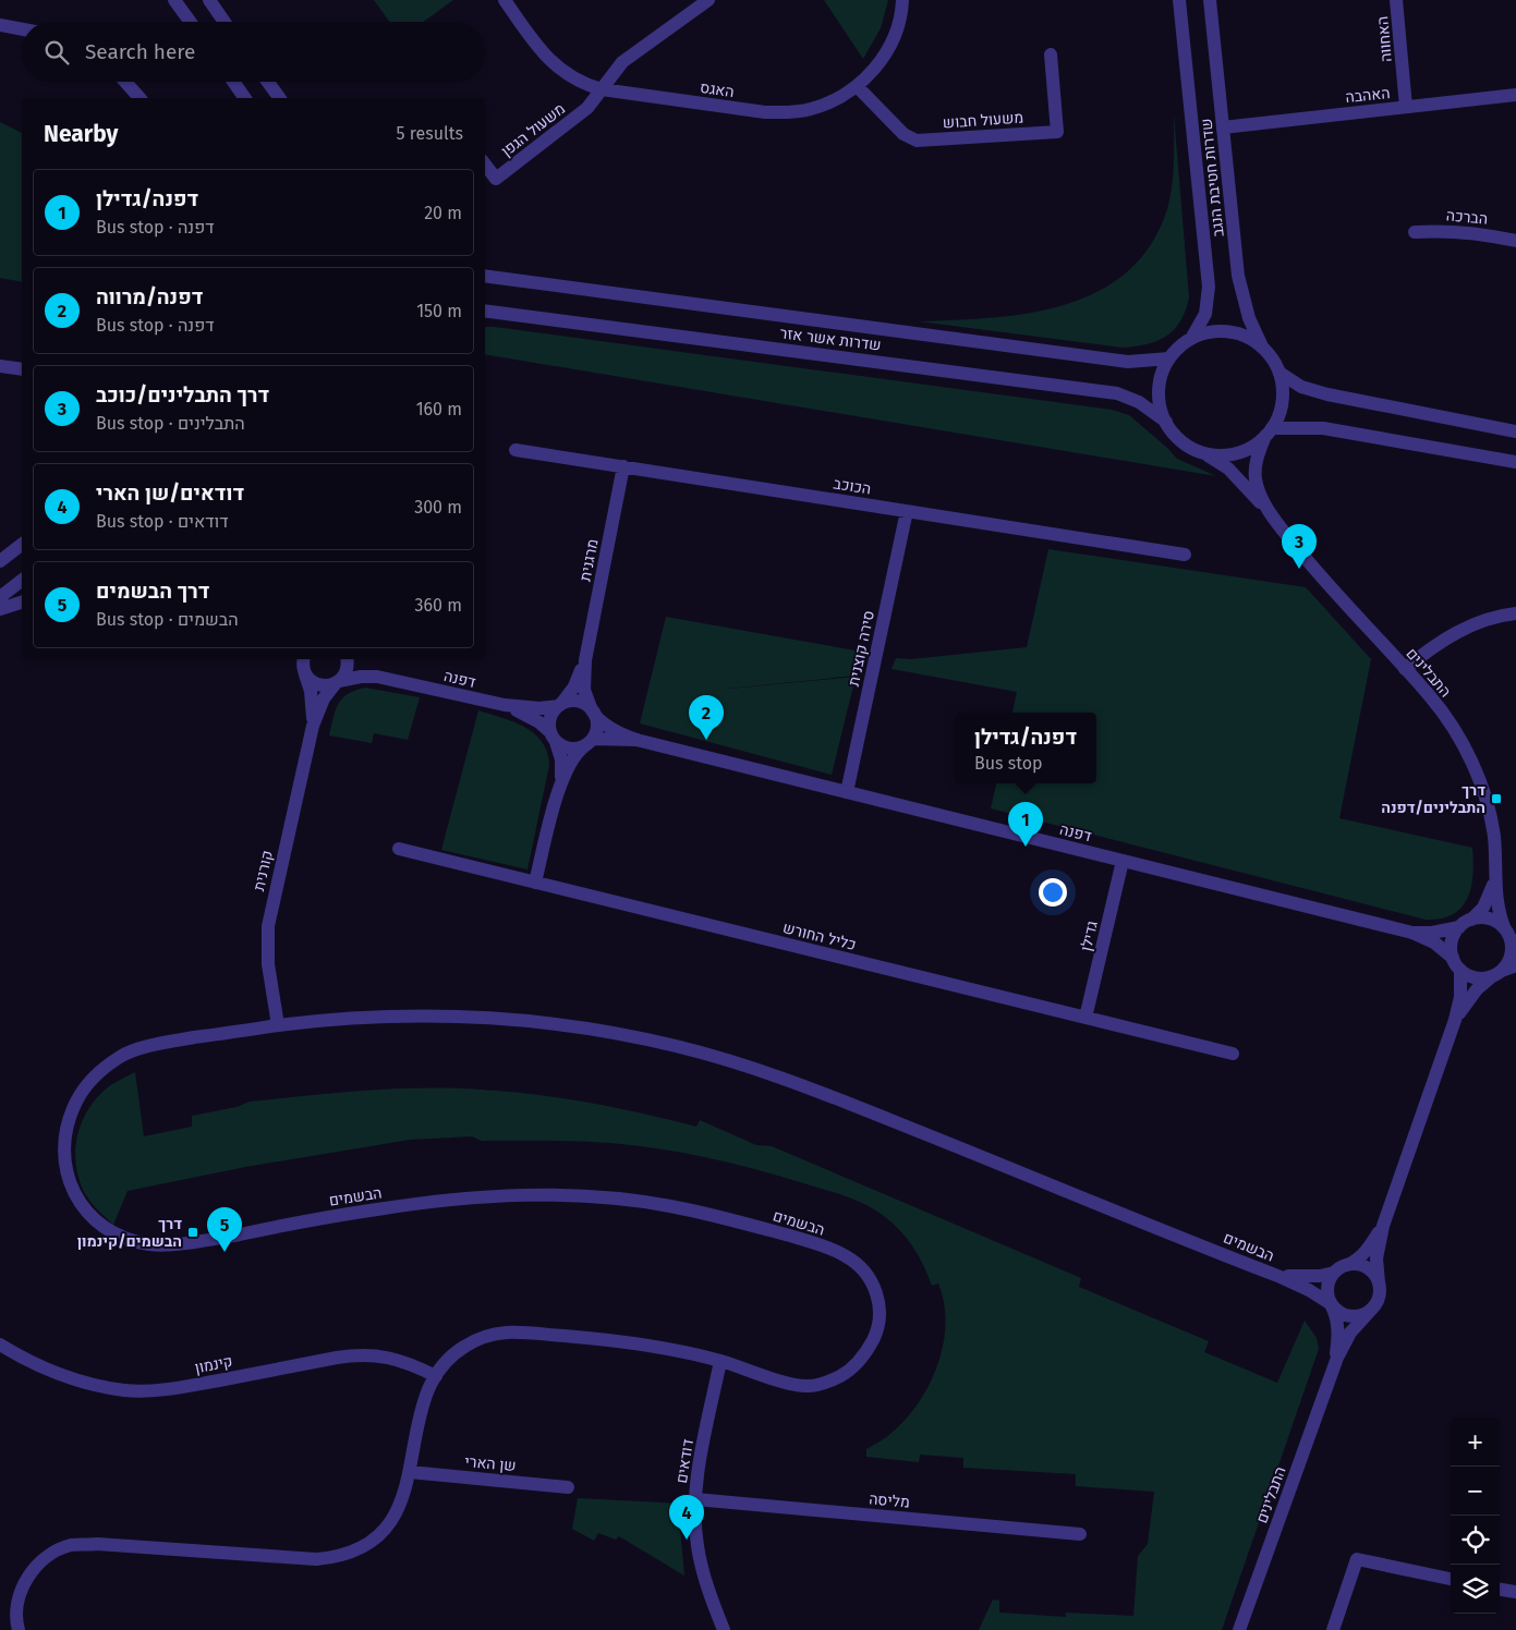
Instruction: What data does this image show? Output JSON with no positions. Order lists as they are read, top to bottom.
{
  "streets": {
    "street": [
      "האחווה",
      "האגס",
      "האהבה",
      "משעול חבוש",
      "משעול הגפן",
      "שדרות חטיבת הנגב",
      "הברכה",
      "שדרות אשר אזר",
      "הכוכב",
      "מרגנית",
      "סירה קוצנית",
      "התבלינים",
      "דפנה",
      "קורנית",
      "כליל החורש",
      "גדילן",
      "הבשמים",
      "קינמון",
      "דודאים",
      "שן הארי",
      "מליסה"
    ]
  },
  "crossings": [
    ["האחווה", "האהבה"],
    ["האגס", "משעול חבוש"],
    ["האגס", "משעול הגפן"],
    ["האהבה", "שדרות חטיבת הנגב"],
    ["שדרות חטיבת הנגב", "שדרות אשר אזר"],
    ["שדרות חטיבת הנגב", "התבלינים"],
    ["שדרות אשר אזר", "התבלינים"],
    ["הכוכב", "מרגנית"],
    ["הכוכב", "סירה קוצנית"],
    ["מרגנית", "דפנה"],
    ["סירה קוצנית", "דפנה"],
    ["התבלינים", "דפנה"],
    ["התבלינים", "הבשמים"],
    ["דפנה", "קורנית"],
    ["דפנה", "גדילן"],
    ["קורנית", "הבשמים"],
    ["כליל החורש", "גדילן"],
    ["הבשמים", "קינמון"],
    ["הבשמים", "דודאים"],
    ["הבשמים", "שן הארי"],
    ["דודאים", "מליסה"]
  ],
  "places": {
    "transit": ["דרך התבלינים/דפנה", "דרך הבשמים/קינמון"]
  },
  "page": {
    "search": "Search here",
    "heading": ["Nearby", "5 results"],
    "list": [
      {
        "mark": "1",
        "name": "דפנה/גדילן",
        "note": "Bus stop · דפנה",
        "value": "20 m"
      },
      {
        "mark": "2",
        "name": "דפנה/מרווה",
        "note": "Bus stop · דפנה",
        "value": "150 m"
      },
      {
        "mark": "3",
        "name": "דרך התבלינים/כוכב",
        "note": "Bus stop · התבלינים",
        "value": "160 m"
      },
      {
        "mark": "4",
        "name": "דודאים/שן הארי",
        "note": "Bus stop · דודאים",
        "value": "300 m"
      },
      {
        "mark": "5",
        "name": "דרך הבשמים",
        "note": "Bus stop · הבשמים",
        "value": "360 m"
      }
    ],
    "pins": [
      "3",
      "2",
      "1",
      "5",
      "4"
    ],
    "popup": ["דפנה/גדילן", "Bus stop"],
    "map_buttons": ["+", "−"]
  }
}
